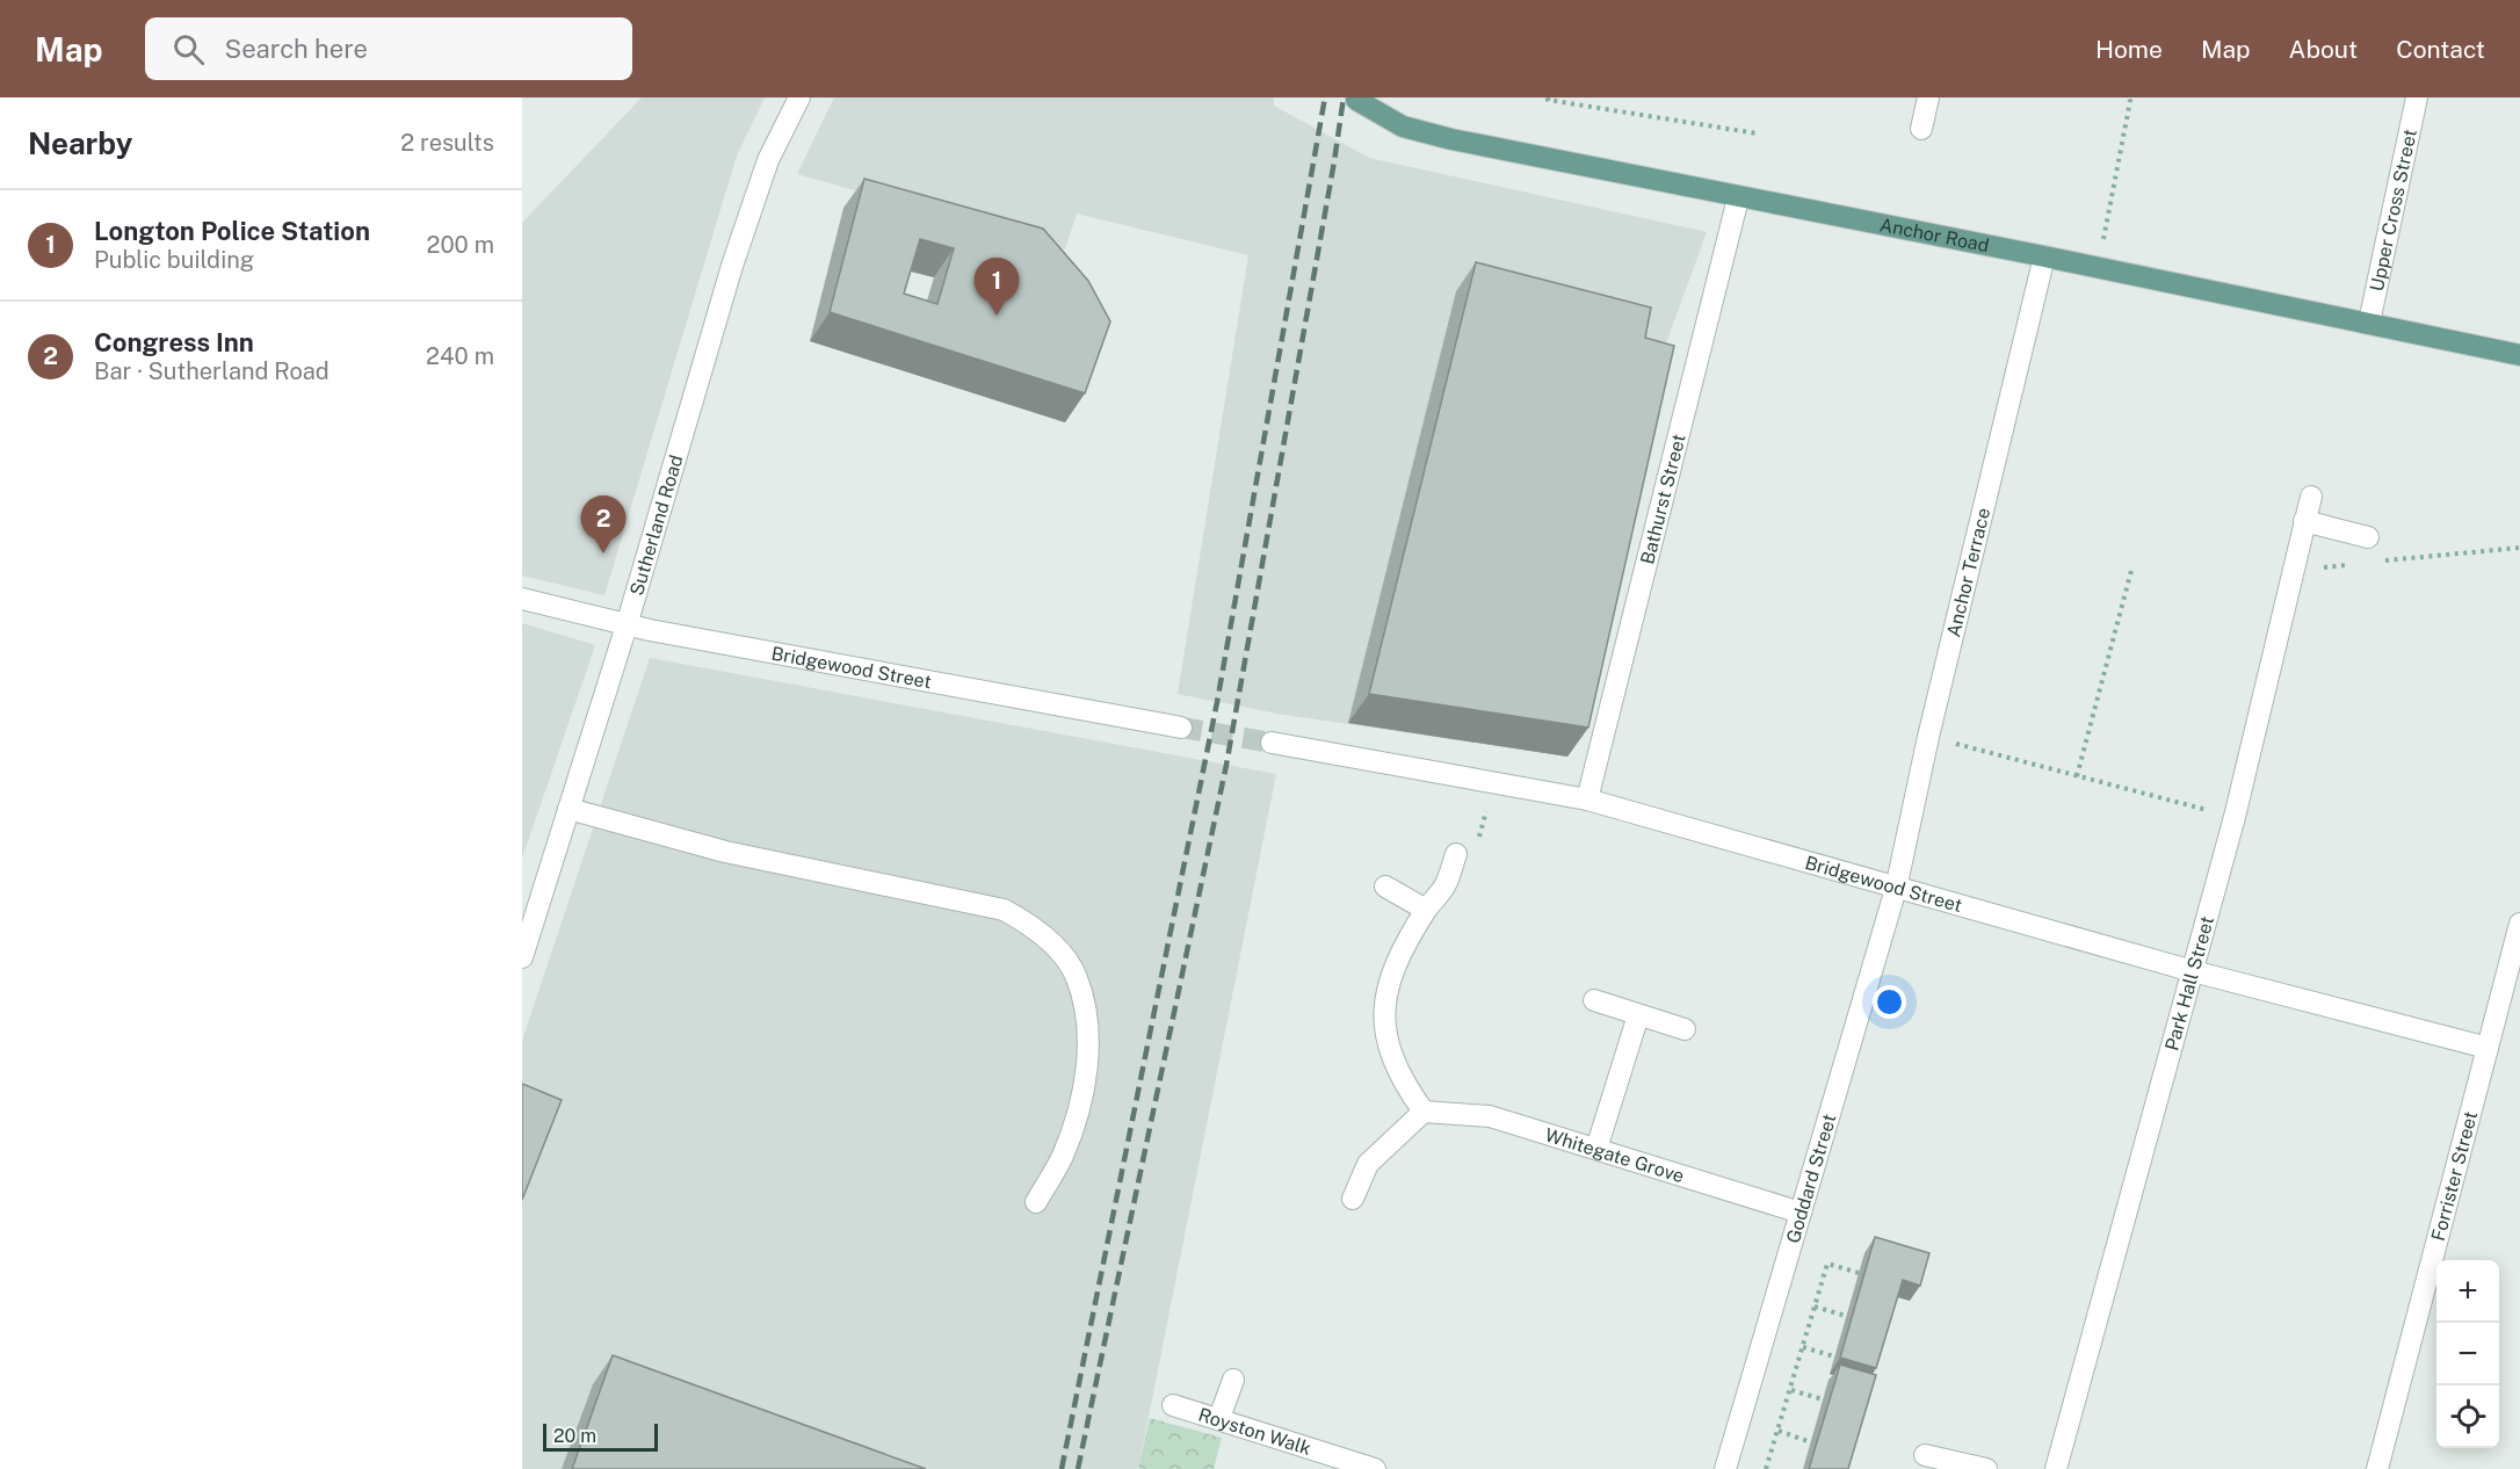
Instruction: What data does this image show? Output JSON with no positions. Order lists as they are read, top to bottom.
{
  "streets": {
    "main road": ["Anchor Road"],
    "street": [
      "Upper Cross Street",
      "Bathurst Street",
      "Sutherland Road",
      "Anchor Terrace",
      "Bridgewood Street",
      "Park Hall Street",
      "Whitegate Grove",
      "Forrister Street",
      "Goddard Street",
      "Royston Walk"
    ]
  },
  "crossings": [
    ["Upper Cross Street", "Anchor Road"],
    ["Anchor Road", "Bathurst Street"],
    ["Anchor Road", "Anchor Terrace"],
    ["Bathurst Street", "Bridgewood Street"],
    ["Sutherland Road", "Bridgewood Street"],
    ["Anchor Terrace", "Bridgewood Street"],
    ["Anchor Terrace", "Goddard Street"],
    ["Bridgewood Street", "Park Hall Street"],
    ["Bridgewood Street", "Forrister Street"],
    ["Bridgewood Street", "Goddard Street"],
    ["Whitegate Grove", "Goddard Street"]
  ],
  "scale_bar": "20 m",
  "page": {
    "header": "Map",
    "search": "Search here",
    "nav": [
      "Home",
      "Map",
      "About",
      "Contact"
    ],
    "heading": ["Nearby", "2 results"],
    "list": [
      {
        "mark": "1",
        "name": "Longton Police Station",
        "note": "Public building",
        "value": "200 m"
      },
      {
        "mark": "2",
        "name": "Congress Inn",
        "note": "Bar · Sutherland Road",
        "value": "240 m"
      }
    ],
    "pins": ["1", "2"],
    "map_buttons": ["+", "−"],
    "scale": "20 m"
  }
}
